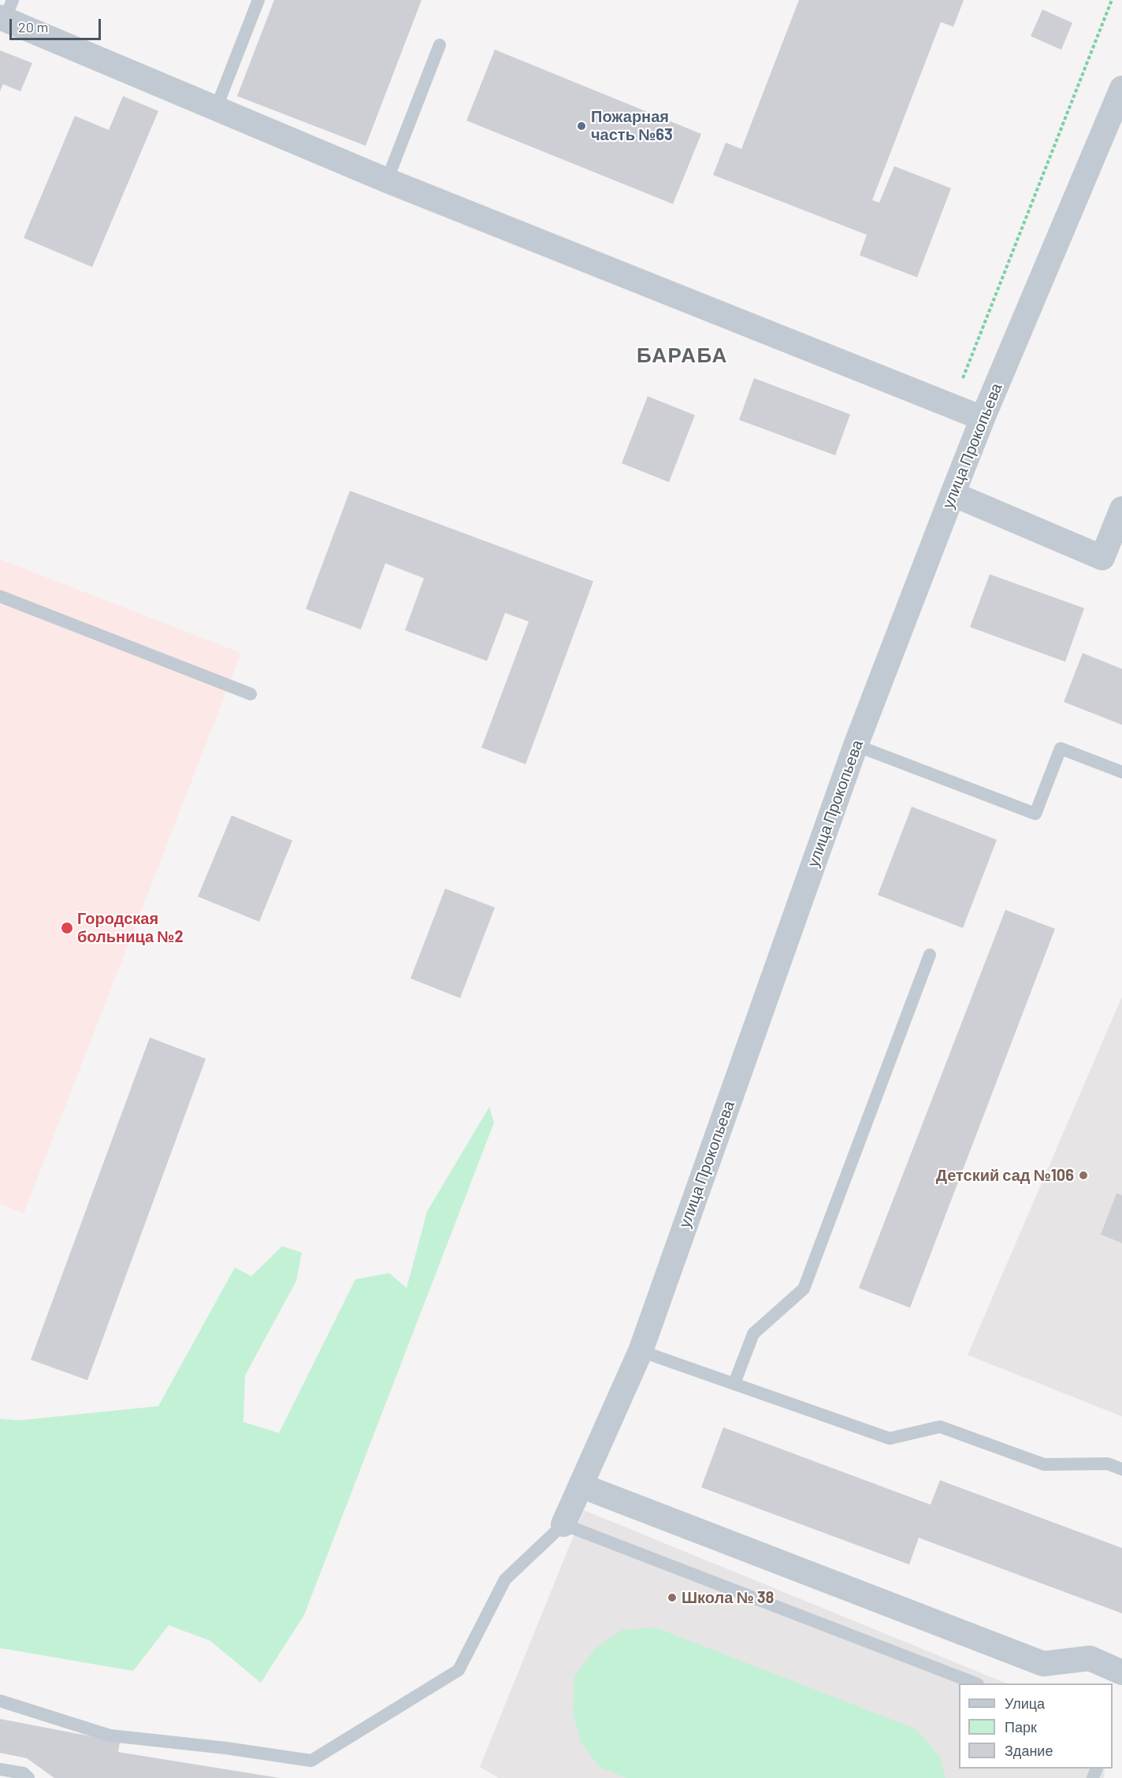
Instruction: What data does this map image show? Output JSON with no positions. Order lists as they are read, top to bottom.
{
  "streets": {
    "street": ["улица Прокопьева"]
  },
  "districts": ["БАРАБА"],
  "places": [
    "Пожарная часть №63",
    "Городская больница №2",
    "Детский сад №106",
    "Школа № 38"
  ],
  "legend": ["Улица", "Парк", "Здание"],
  "scale_bar": "20 m"
}
